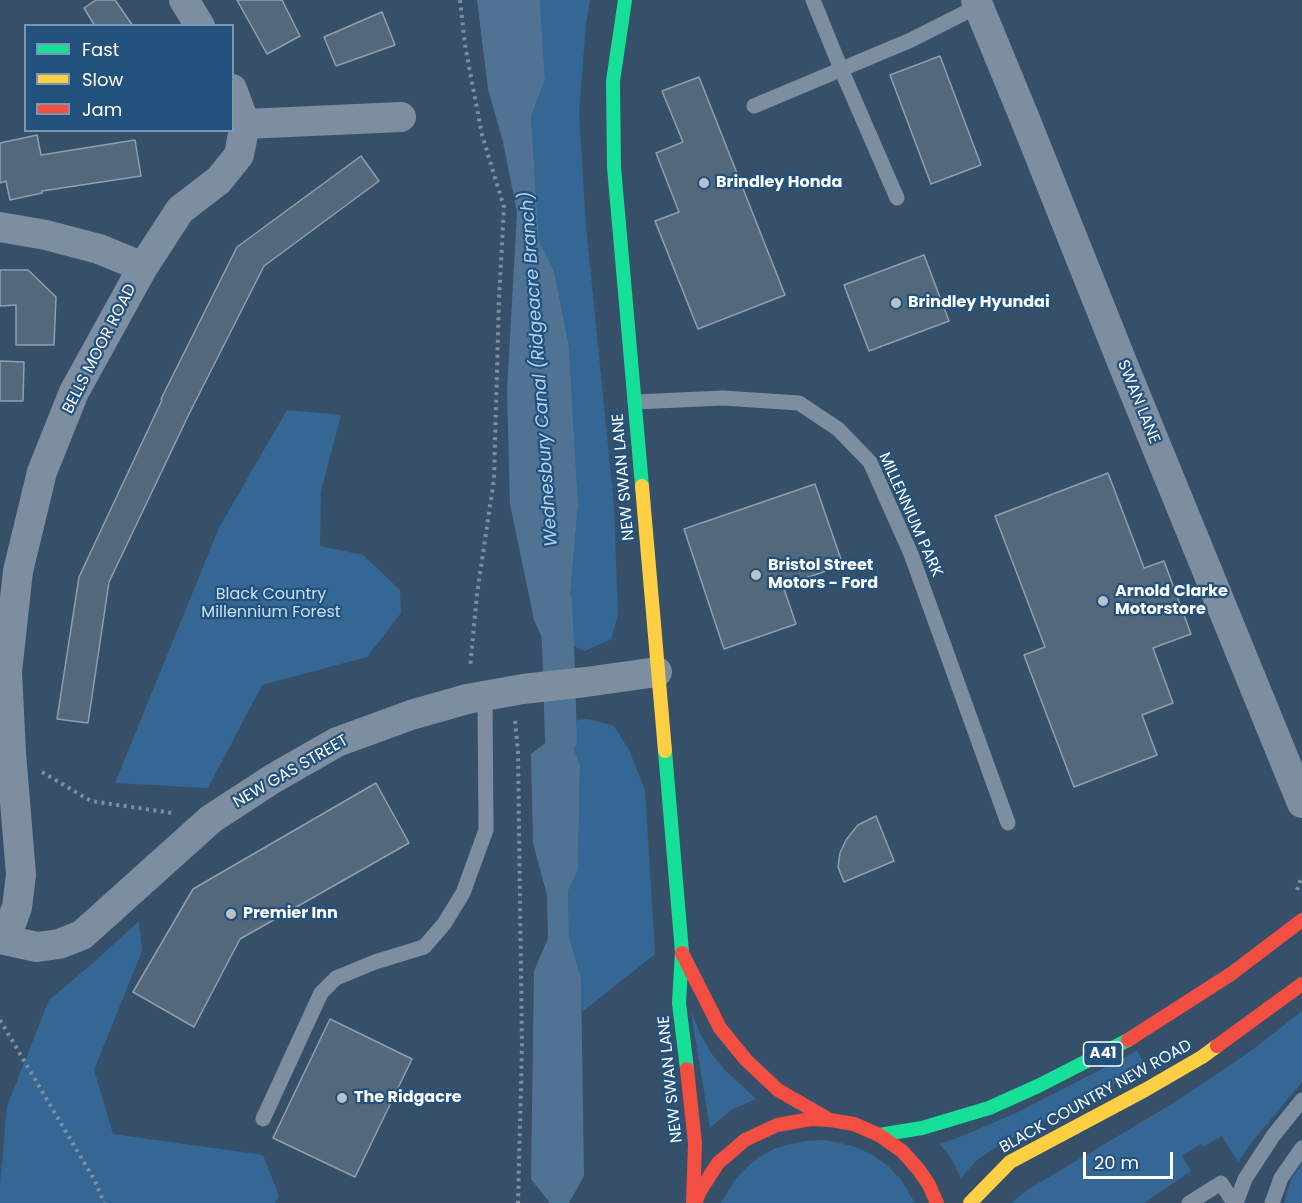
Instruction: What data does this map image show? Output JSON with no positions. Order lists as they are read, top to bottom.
{
  "streets": {
    "main road": ["NEW SWAN LANE", "A41", "BLACK COUNTRY NEW ROAD"],
    "street": ["BELLS MOOR ROAD", "SWAN LANE", "NEW GAS STREET"],
    "lane": ["MILLENNIUM PARK"]
  },
  "crossings": [
    ["BELLS MOOR ROAD", "NEW GAS STREET"],
    ["NEW SWAN LANE", "MILLENNIUM PARK"],
    ["NEW SWAN LANE", "NEW GAS STREET"]
  ],
  "water": ["Wednesbury Canal (Ridgeacre Branch)"],
  "parks": ["Black Country Millennium Forest"],
  "places": [
    "Brindley Honda",
    "Brindley Hyundai",
    "Bristol Street Motors - Ford",
    "Arnold Clarke Motorstore",
    "Premier Inn",
    "The Ridgacre"
  ],
  "legend": ["Fast", "Slow", "Jam"],
  "scale_bar": "20 m"
}
